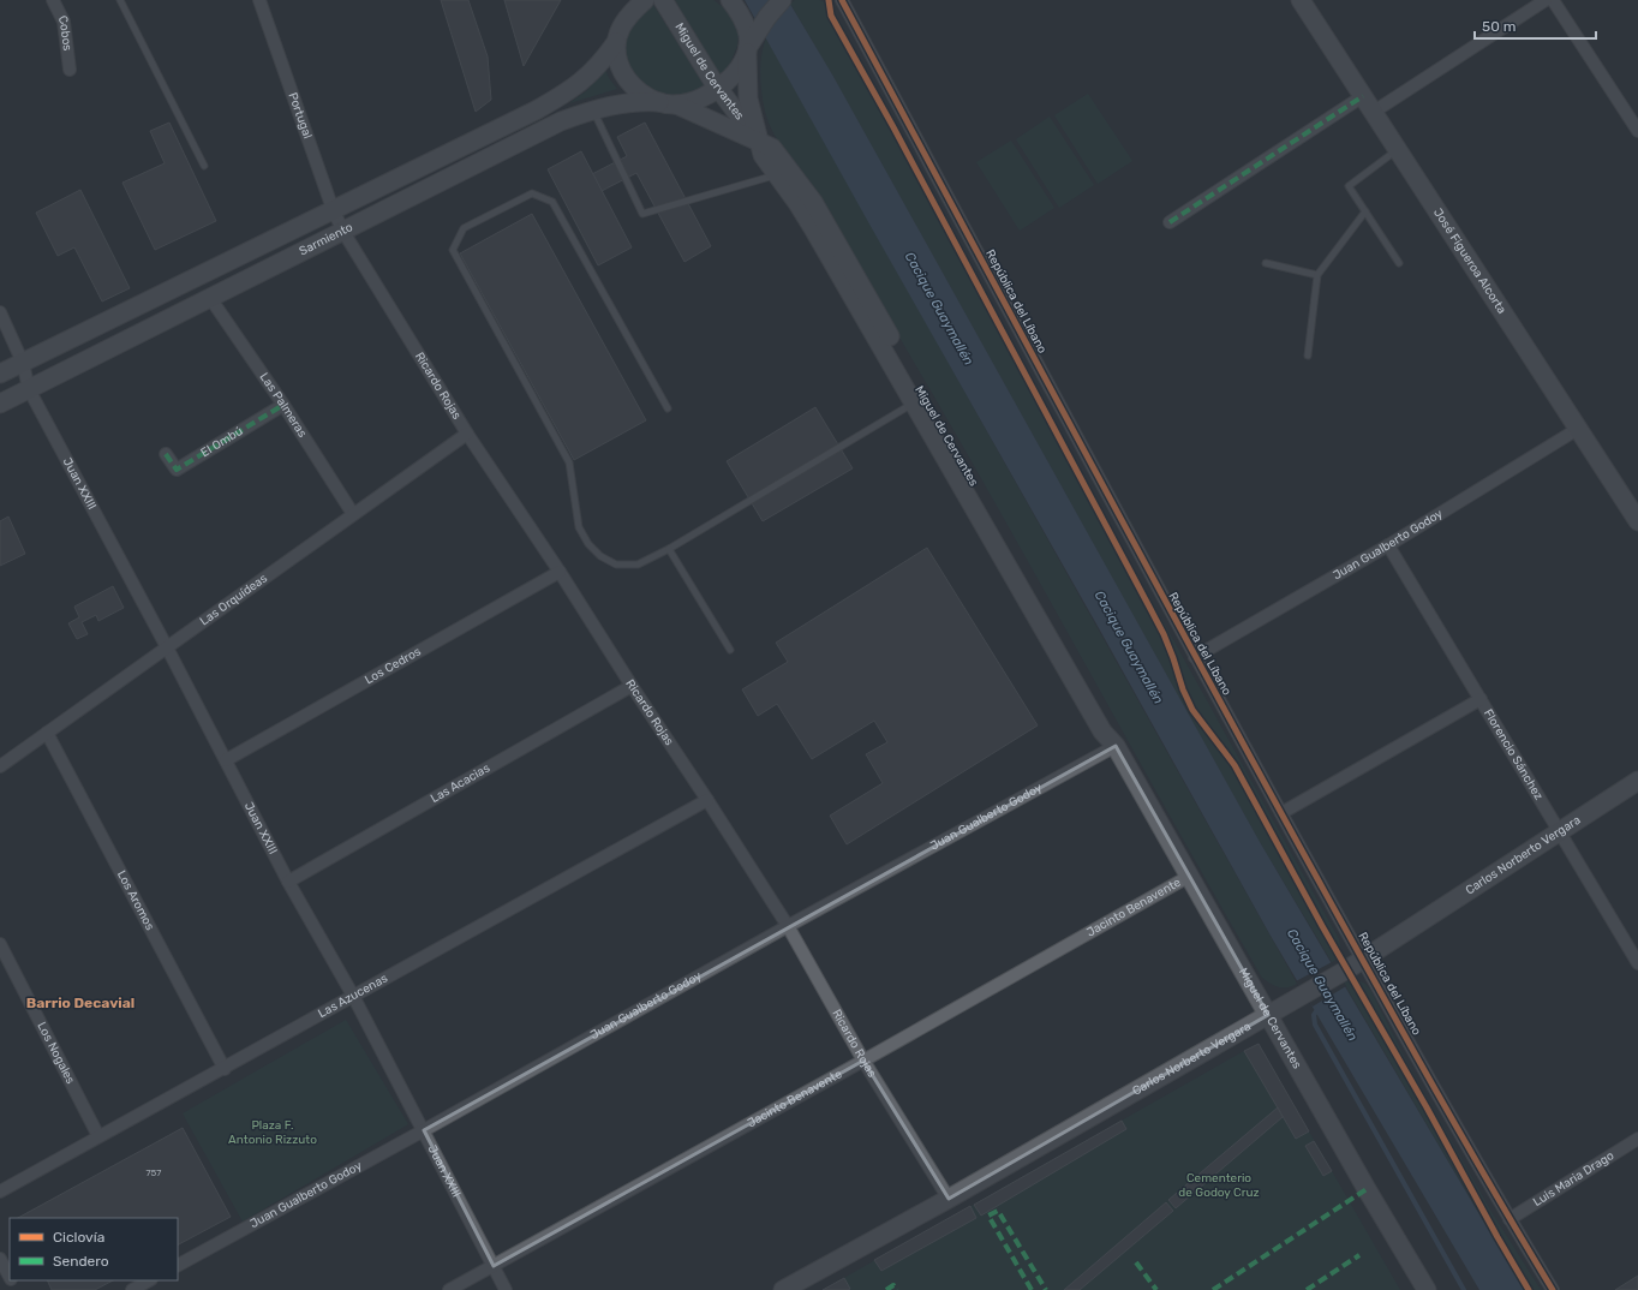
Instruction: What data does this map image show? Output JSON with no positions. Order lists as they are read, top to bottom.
{
  "streets": {
    "main road": [
      "Miguel de Cervantes",
      "Sarmiento",
      "José Figueroa Alcorta",
      "Carlos Norberto Vergara"
    ],
    "street": [
      "Cobos",
      "Portugal",
      "República del Líbano",
      "Ricardo Rojas",
      "Las Palmeras",
      "El Ombú",
      "Juan XXIII",
      "Juan Gualberto Godoy",
      "Las Orquídeas",
      "Los Cedros",
      "Florencio Sánchez",
      "Las Acacias",
      "Los Aromos",
      "Jacinto Benavente",
      "Las Azucenas",
      "Los Nogales",
      "Luis Maria Drago"
    ]
  },
  "crossings": [
    ["Miguel de Cervantes", "Sarmiento"],
    ["Miguel de Cervantes", "Juan Gualberto Godoy"],
    ["Miguel de Cervantes", "Carlos Norberto Vergara"],
    ["Miguel de Cervantes", "Jacinto Benavente"],
    ["Portugal", "Sarmiento"],
    ["Portugal", "Ricardo Rojas"],
    ["Sarmiento", "Ricardo Rojas"],
    ["Sarmiento", "Las Palmeras"],
    ["Sarmiento", "Juan XXIII"],
    ["José Figueroa Alcorta", "Juan Gualberto Godoy"],
    ["República del Líbano", "Juan Gualberto Godoy"],
    ["República del Líbano", "Carlos Norberto Vergara"],
    ["República del Líbano", "Luis Maria Drago"],
    ["Ricardo Rojas", "Juan Gualberto Godoy"],
    ["Ricardo Rojas", "Las Orquídeas"],
    ["Ricardo Rojas", "Los Cedros"],
    ["Ricardo Rojas", "Las Acacias"],
    ["Ricardo Rojas", "Carlos Norberto Vergara"],
    ["Ricardo Rojas", "Jacinto Benavente"],
    ["Ricardo Rojas", "Las Azucenas"],
    ["Las Palmeras", "El Ombú"],
    ["Las Palmeras", "Las Orquídeas"],
    ["Juan XXIII", "Juan Gualberto Godoy"],
    ["Juan XXIII", "Las Orquídeas"],
    ["Juan XXIII", "Los Cedros"],
    ["Juan XXIII", "Las Acacias"],
    ["Juan XXIII", "Jacinto Benavente"],
    ["Juan XXIII", "Las Azucenas"],
    ["Juan Gualberto Godoy", "Florencio Sánchez"],
    ["Las Orquídeas", "Los Aromos"],
    ["Florencio Sánchez", "Carlos Norberto Vergara"],
    ["Los Aromos", "Las Azucenas"],
    ["Las Azucenas", "Los Nogales"]
  ],
  "districts": ["Barrio Decavial"],
  "water": ["Cacique Guaymallén"],
  "parks": ["Plaza F. Antonio Rizzuto", "Cementerio de Godoy Cruz"],
  "house_numbers": ["757"],
  "legend": ["Ciclovía", "Sendero"],
  "scale_bar": "50 m"
}
